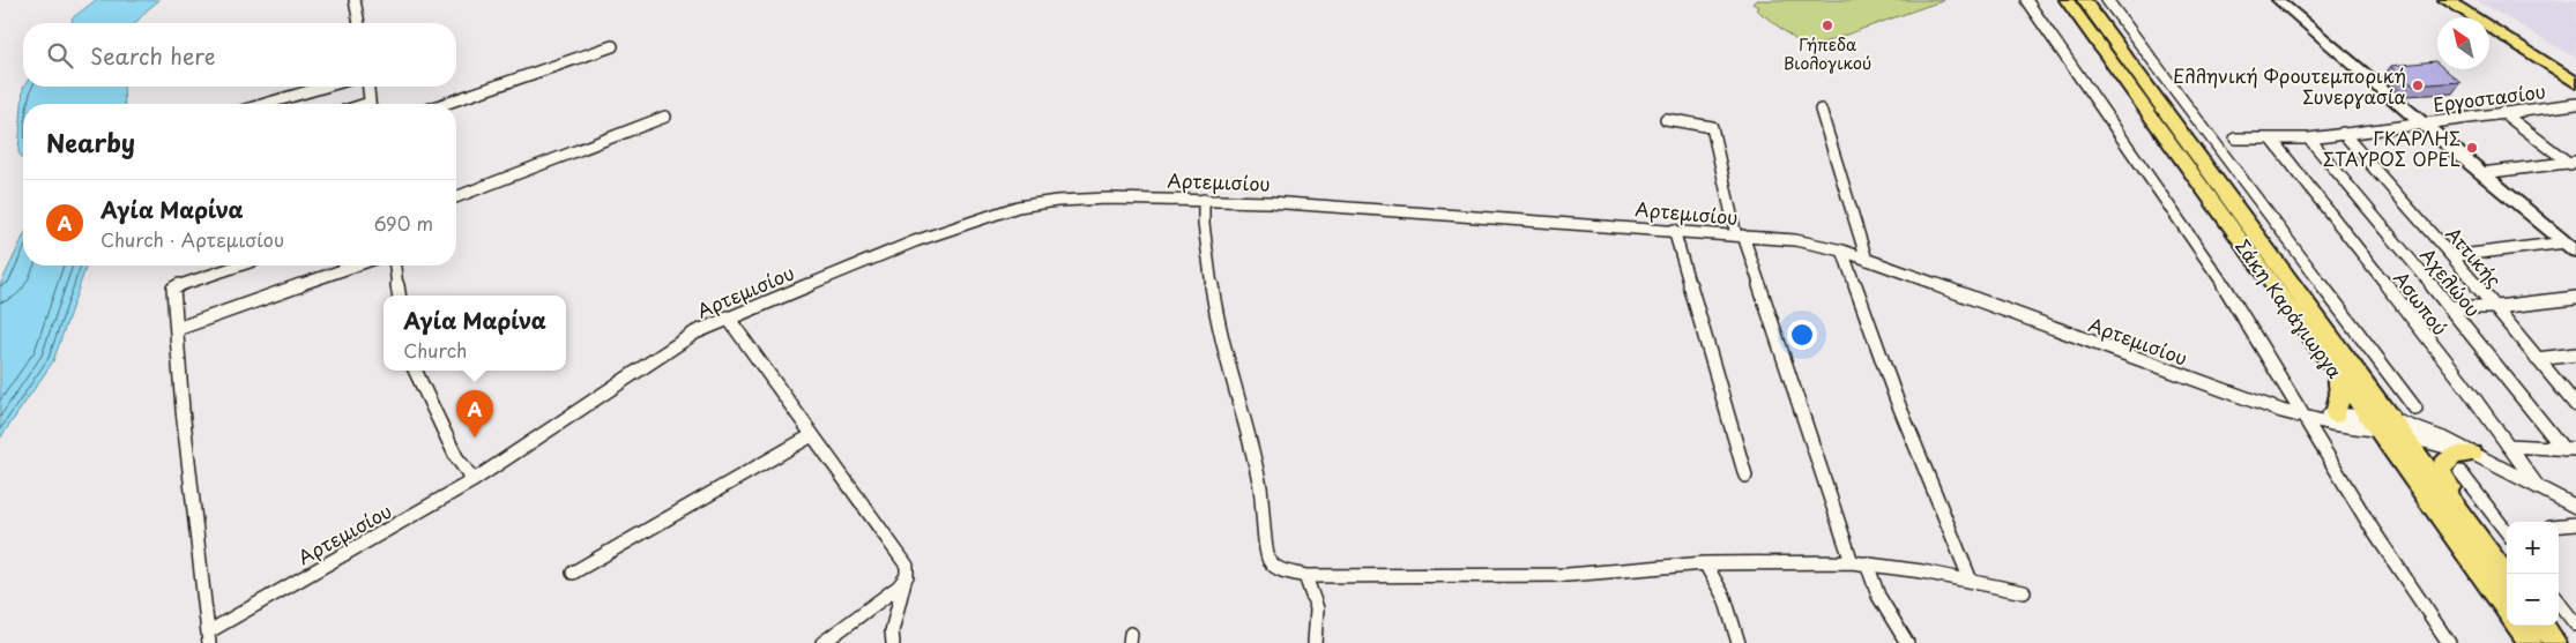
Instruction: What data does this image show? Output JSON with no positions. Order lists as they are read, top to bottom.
{
  "streets": {
    "main road": ["Σάκη Καράγιωργα"],
    "street": [
      "Εργοστασίου",
      "Αρτεμισίου",
      "Αττικής",
      "Αχελώου",
      "Ασωπού"
    ]
  },
  "crossings": [
    ["Εργοστασίου", "Αττικής"],
    ["Εργοστασίου", "Αχελώου"],
    ["Εργοστασίου", "Ασωπού"]
  ],
  "places": ["Γήπεδα Βιολογικού", "Ελληνική Φρουτεμπορική Συνεργασία", "ΓΚΑΡΛΗΣ ΣΤΑΥΡΟΣ OPEL"],
  "north": "top left",
  "page": {
    "search": "Search here",
    "heading": "Nearby",
    "list": [
      {
        "mark": "A",
        "name": "Αγία Μαρίνα",
        "note": "Church · Αρτεμισίου",
        "value": "690 m"
      }
    ],
    "popup": ["Αγία Μαρίνα", "Church"],
    "pins": "A",
    "map_buttons": ["+", "−"]
  }
}
